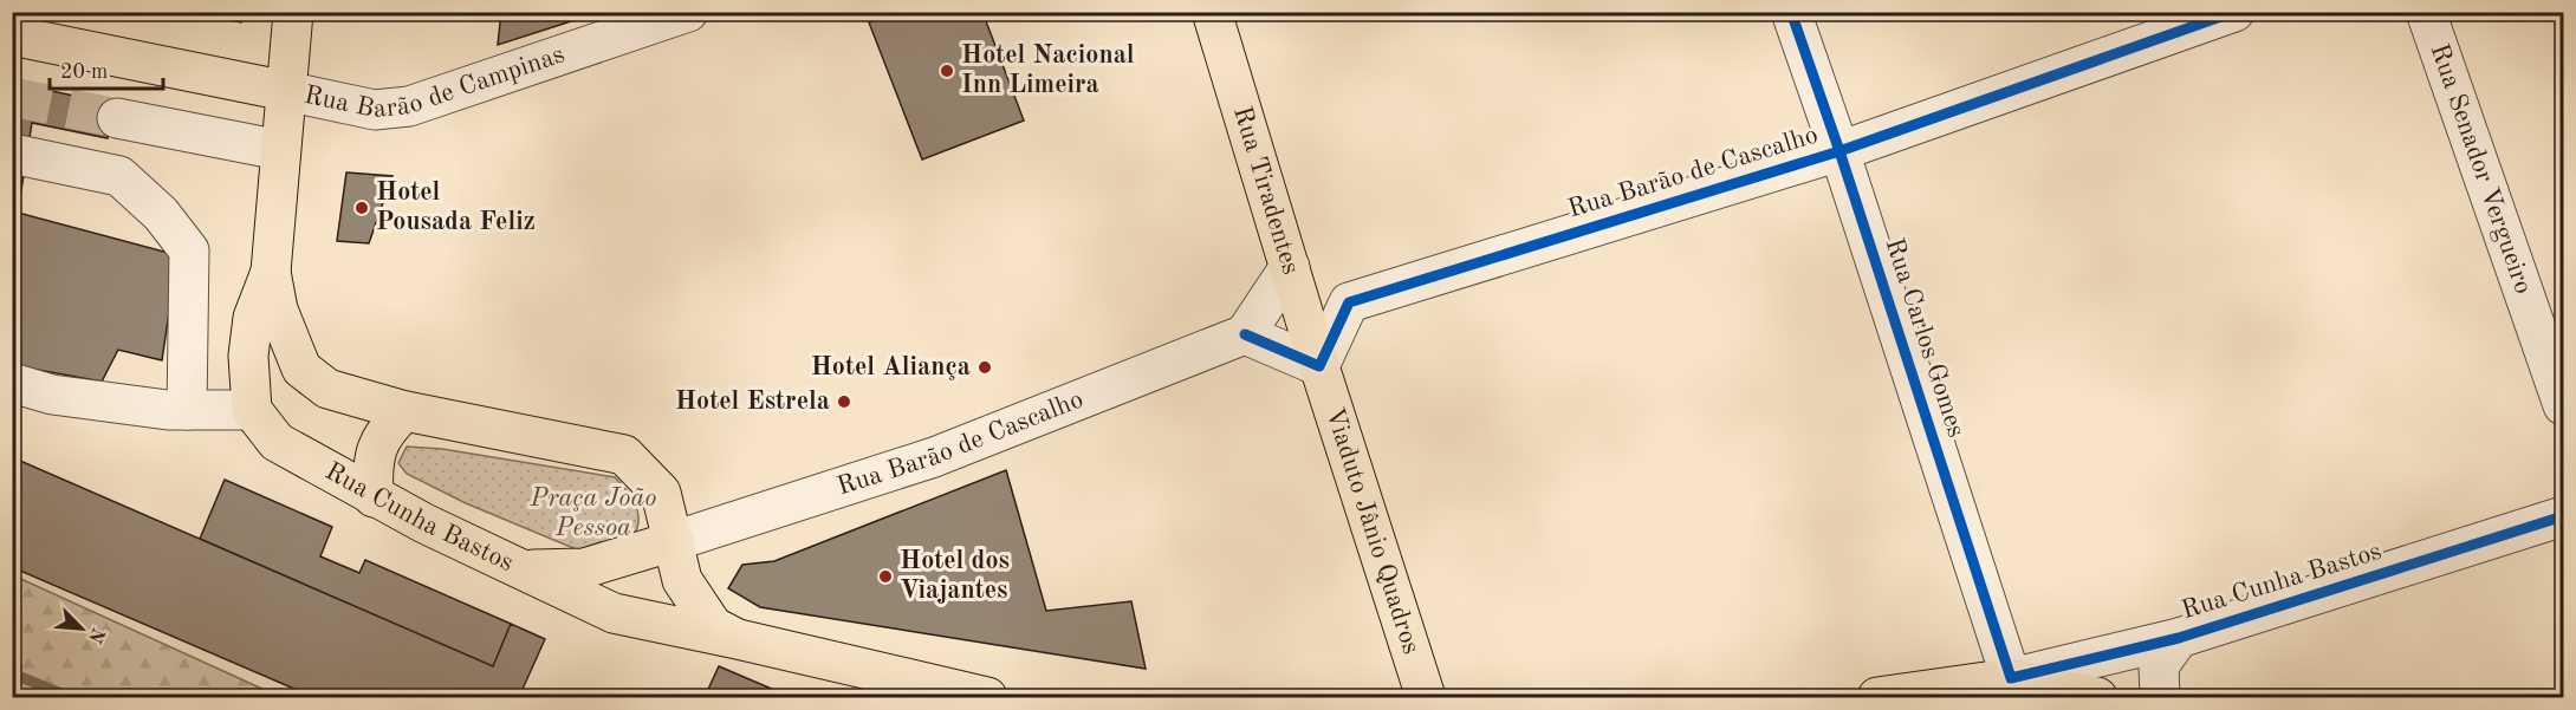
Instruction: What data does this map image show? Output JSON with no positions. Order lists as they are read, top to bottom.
{
  "streets": {
    "main road": [
      "Rua Barão de Campinas",
      "Rua Tiradentes",
      "Rua Cunha Bastos",
      "Viaduto Jânio Quadros"
    ],
    "street": ["Rua Senador Vergueiro", "Rua Barão de Cascalho", "Rua Carlos Gomes"]
  },
  "crossings": [
    ["Rua Barão de Campinas", "Rua Cunha Bastos"],
    ["Rua Barão de Cascalho", "Rua Tiradentes"],
    ["Rua Barão de Cascalho", "Rua Carlos Gomes"],
    ["Rua Barão de Cascalho", "Rua Cunha Bastos"],
    ["Rua Barão de Cascalho", "Viaduto Jânio Quadros"],
    ["Rua Tiradentes", "Viaduto Jânio Quadros"],
    ["Rua Carlos Gomes", "Rua Cunha Bastos"]
  ],
  "parks": ["Praça João Pessoa"],
  "places": [
    "Hotel Nacional Inn Limeira",
    "Hotel Pousada Feliz",
    "Hotel Aliança",
    "Hotel Estrela",
    "Hotel dos Viajantes"
  ],
  "scale_bar": "20 m",
  "north": "bottom right"
}
